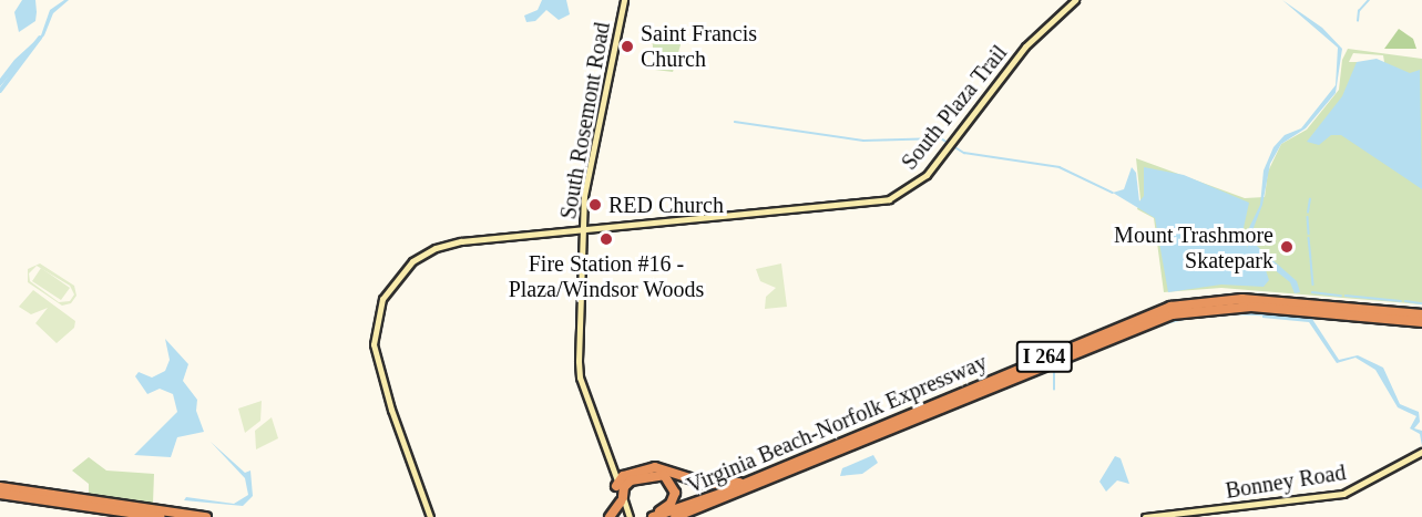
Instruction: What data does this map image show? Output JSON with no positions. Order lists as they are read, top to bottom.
{
  "streets": {
    "highway": ["I 264", "Virginia Beach-Norfolk Expressway"],
    "main road": ["South Plaza Trail", "South Rosemont Road", "Bonney Road"]
  },
  "crossings": [
    ["South Plaza Trail", "South Rosemont Road"]
  ],
  "places": [
    "Saint Francis Church",
    "RED Church",
    "Fire Station #16 - Plaza/Windsor Woods",
    "Mount Trashmore Skatepark"
  ]
}
